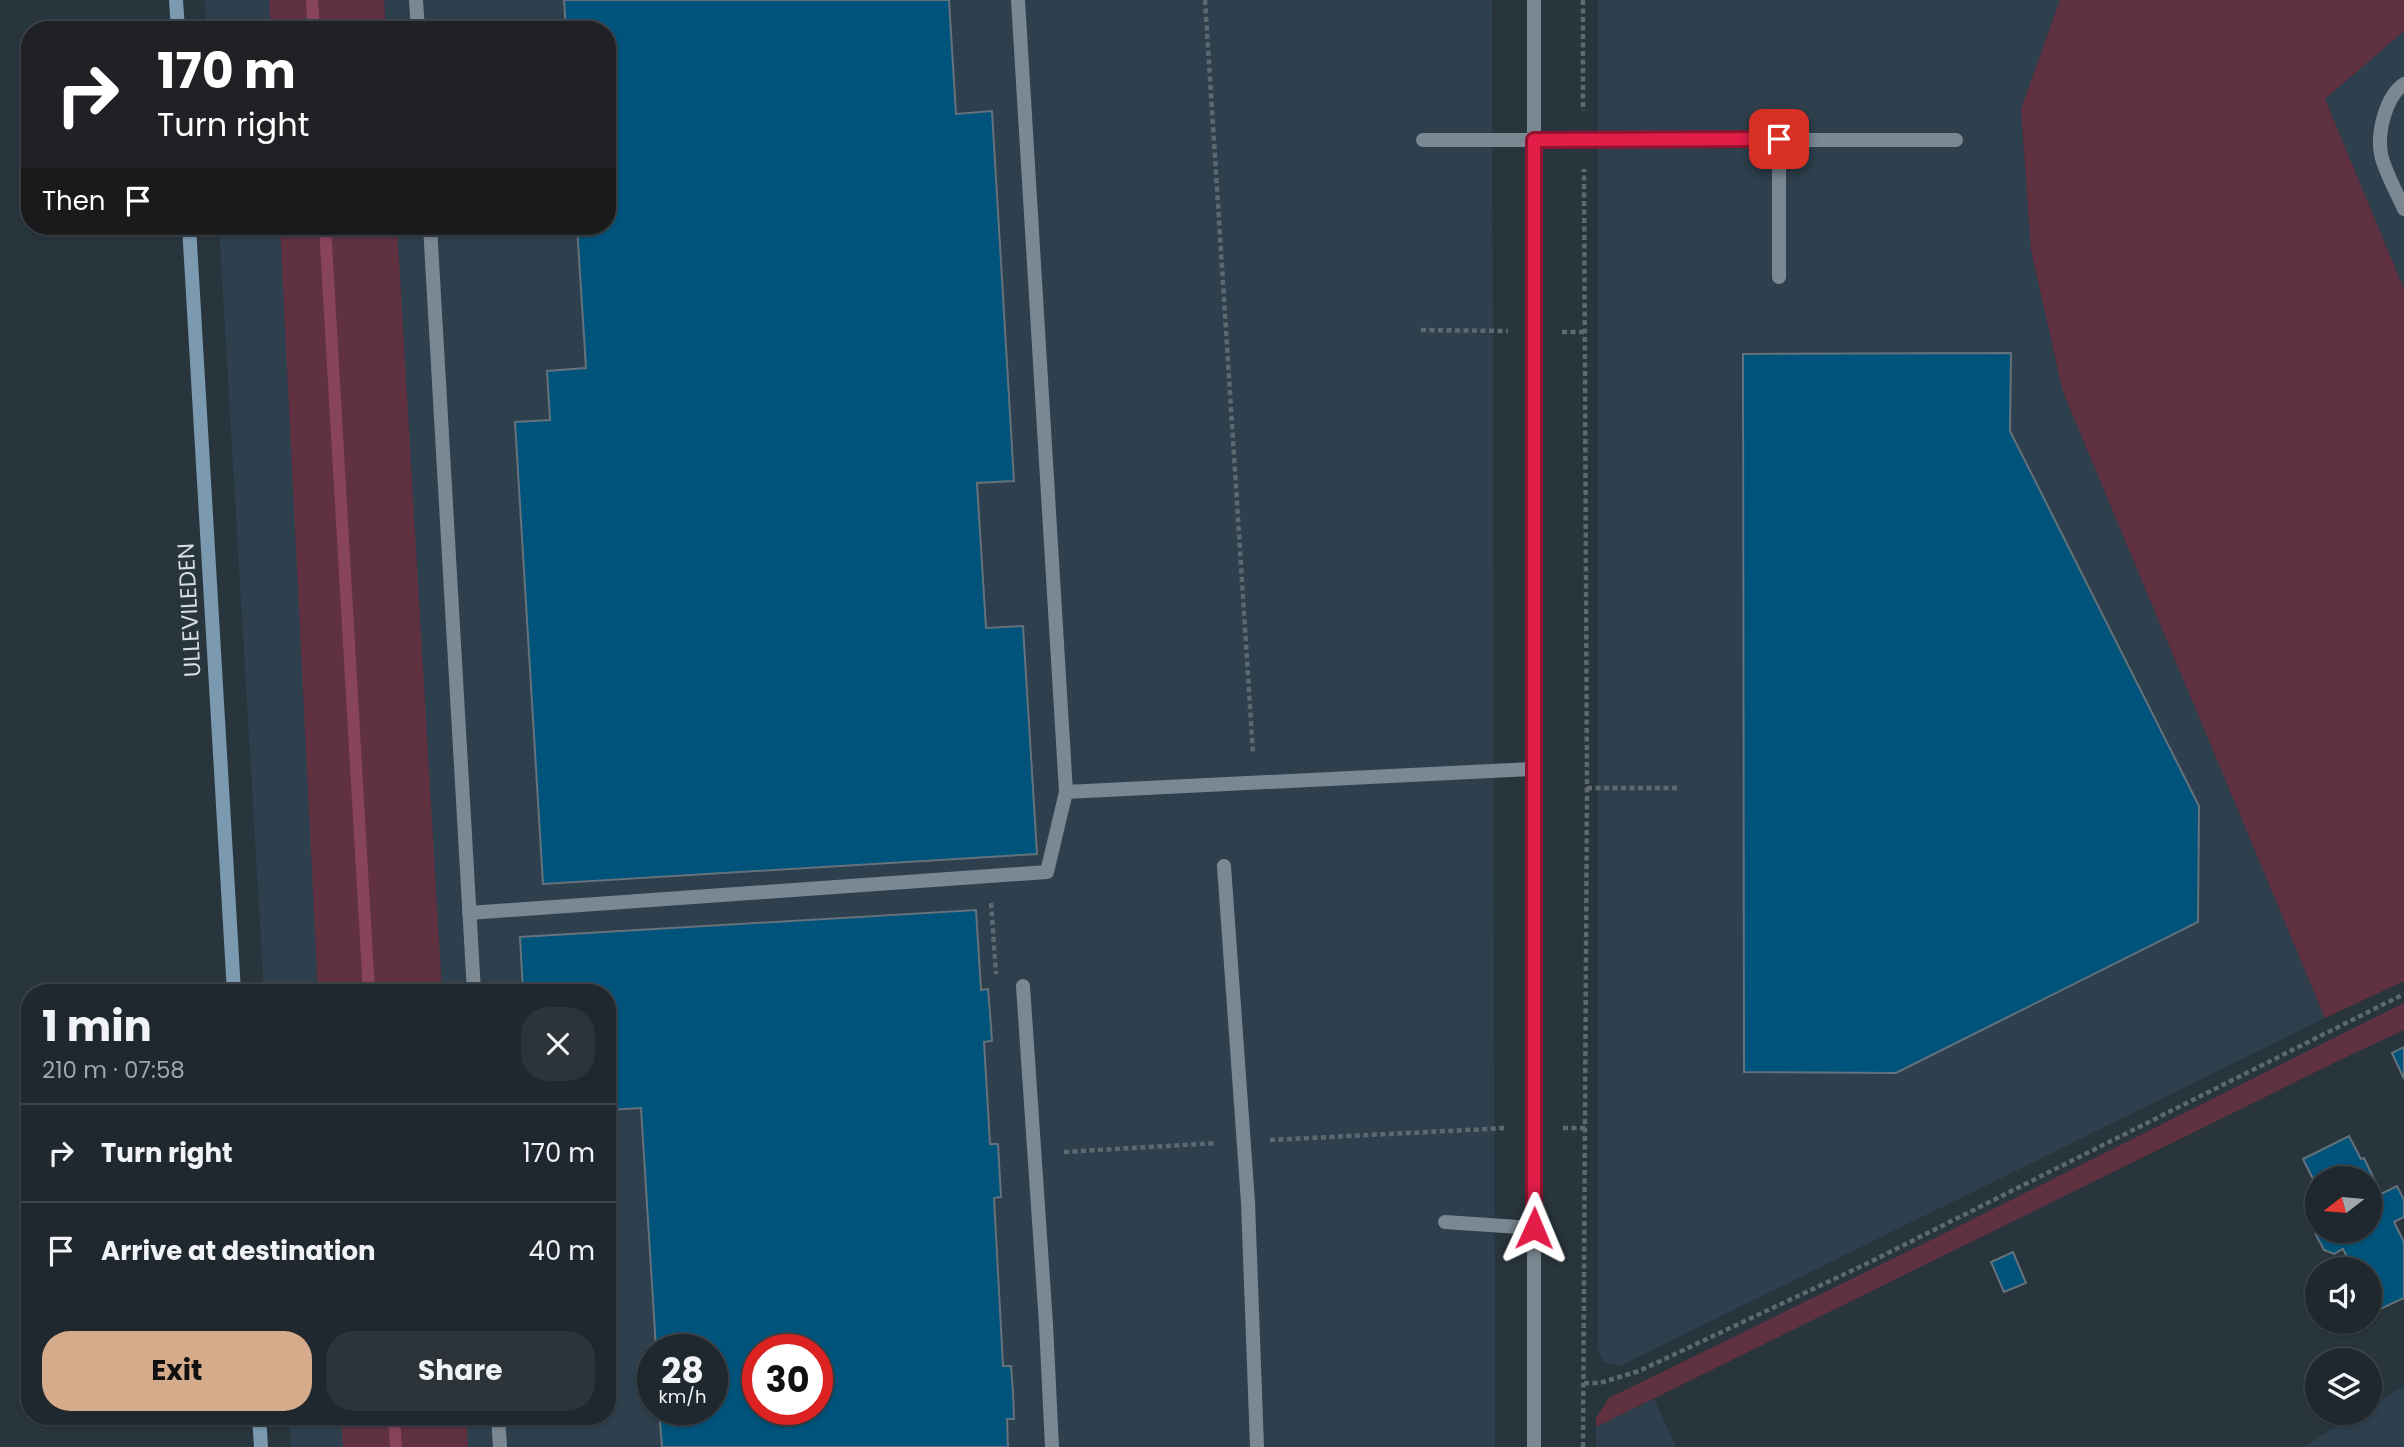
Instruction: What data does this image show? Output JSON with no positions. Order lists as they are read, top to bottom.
{
  "streets": {
    "main road": ["ULLEVILEDEN"]
  },
  "north": "left",
  "page": {
    "turn": ["170 m", "Turn right"],
    "then": "Then",
    "heading": ["1 min", "210 m · 07:58"],
    "list": [
      {
        "name": "Turn right",
        "value": "170 m"
      },
      {
        "name": "Arrive at destination",
        "value": "40 m"
      }
    ],
    "buttons": ["Exit", "Share"],
    "speed": "28 km/h",
    "limit": "30"
  }
}
